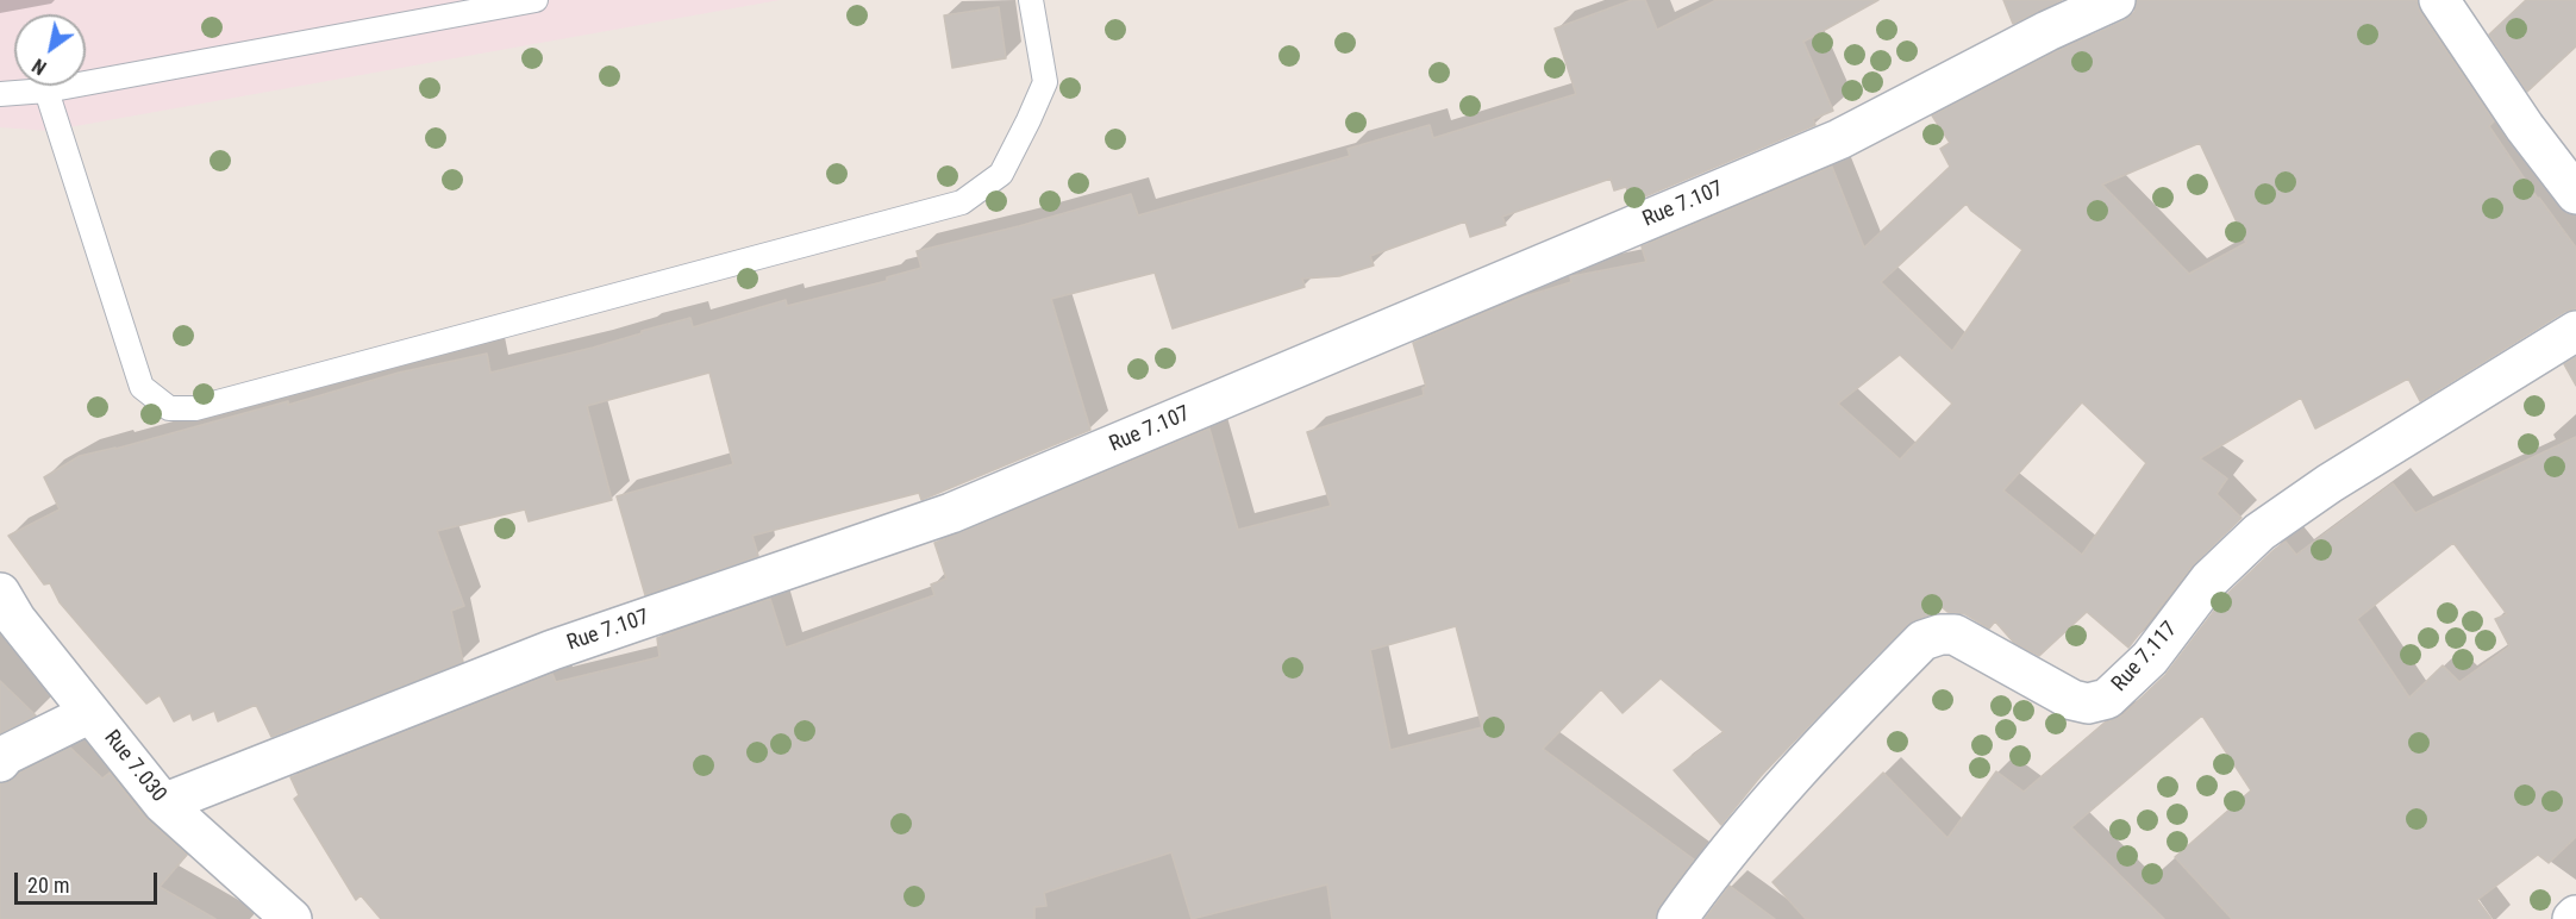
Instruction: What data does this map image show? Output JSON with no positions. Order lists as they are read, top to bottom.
{
  "streets": {
    "street": ["Rue 7.107", "Rue 7.117", "Rue 7.030"]
  },
  "crossings": [
    ["Rue 7.107", "Rue 7.030"]
  ],
  "scale_bar": "20 m",
  "north": "bottom left"
}
